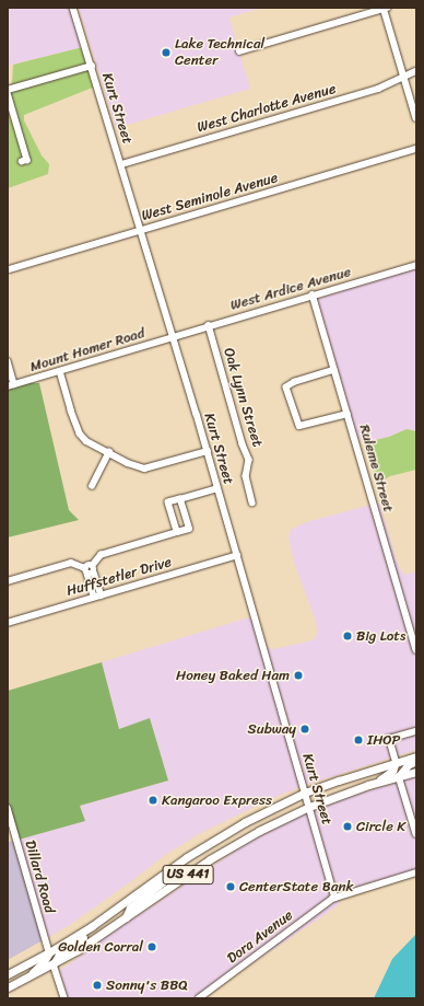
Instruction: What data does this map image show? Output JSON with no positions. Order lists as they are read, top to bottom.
{
  "streets": {
    "main road": ["US 441"],
    "street": [
      "Kurt Street",
      "West Charlotte Avenue",
      "West Seminole Avenue",
      "West Ardice Avenue",
      "Mount Homer Road",
      "Oak Lynn Street",
      "Ruleme Street",
      "Huffstetler Drive",
      "Dillard Road",
      "Dora Avenue"
    ]
  },
  "crossings": [
    ["Kurt Street", "West Charlotte Avenue"],
    ["Kurt Street", "West Seminole Avenue"],
    ["Kurt Street", "West Ardice Avenue"],
    ["Kurt Street", "Mount Homer Road"],
    ["Kurt Street", "Huffstetler Drive"],
    ["Kurt Street", "US 441"],
    ["Kurt Street", "Dora Avenue"],
    ["West Ardice Avenue", "Mount Homer Road"],
    ["West Ardice Avenue", "Oak Lynn Street"],
    ["West Ardice Avenue", "Ruleme Street"],
    ["US 441", "Dillard Road"]
  ],
  "places": [
    "Lake Technical Center",
    "Big Lots",
    "Honey Baked Ham",
    "Subway",
    "IHOP",
    "Kangaroo Express",
    "Circle K",
    "CenterState Bank",
    "Golden Corral",
    "Sonny's BBQ"
  ]
}
